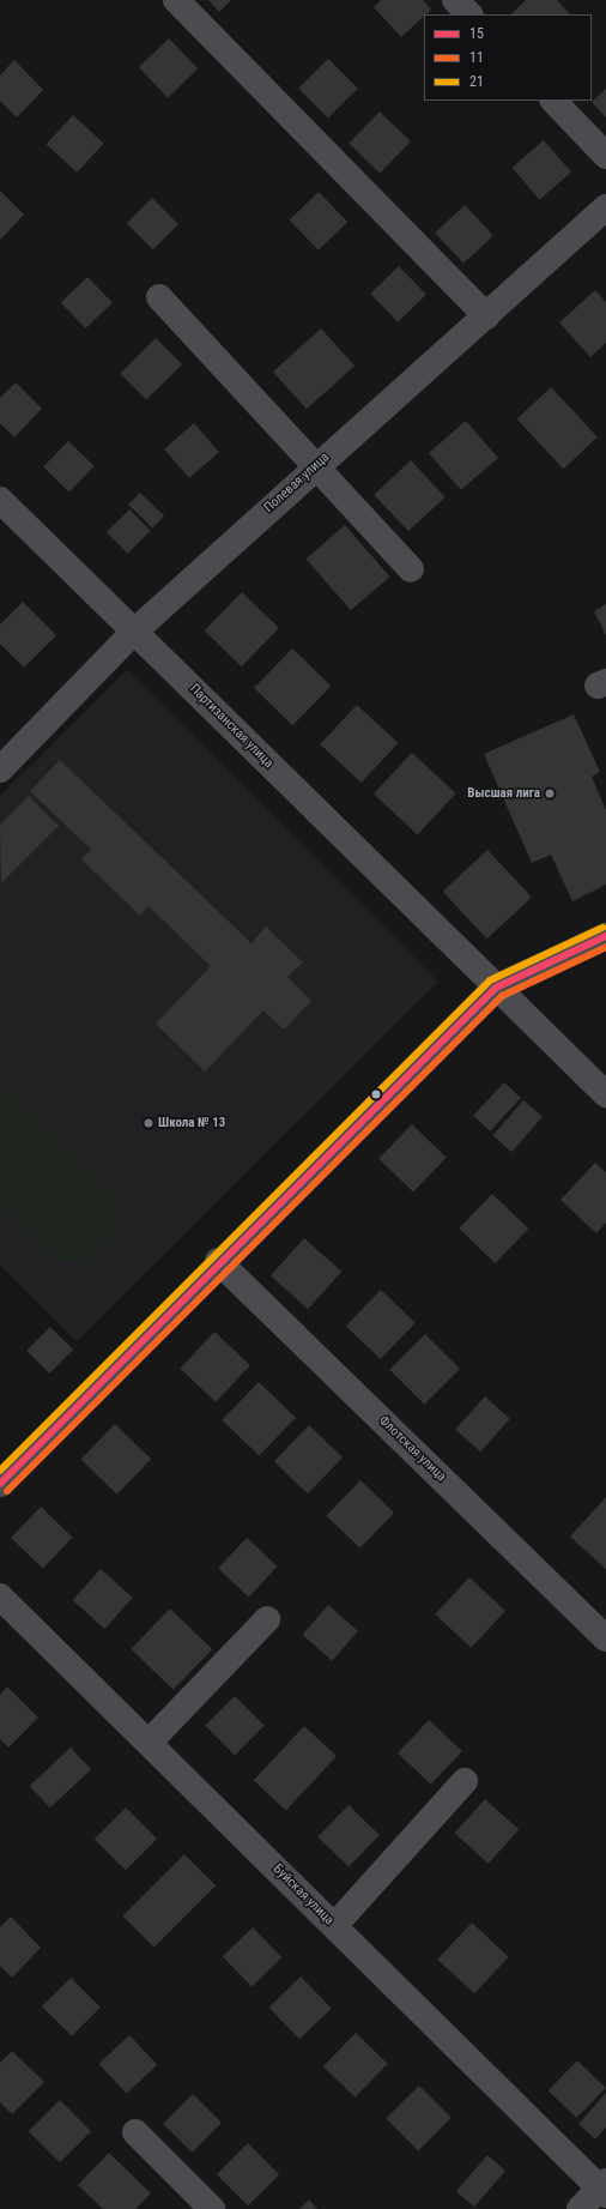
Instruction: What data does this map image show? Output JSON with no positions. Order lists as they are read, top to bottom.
{
  "streets": {
    "street": [
      "Полевая улица",
      "Партизанская улица",
      "Флотская улица",
      "Буйская улица"
    ]
  },
  "crossings": [
    ["Полевая улица", "Партизанская улица"]
  ],
  "places": ["Высшая лига", "Школа № 13"],
  "lines": ["transit line 21", "transit line 15", "transit line 11"],
  "legend": ["15", "11", "21"]
}
